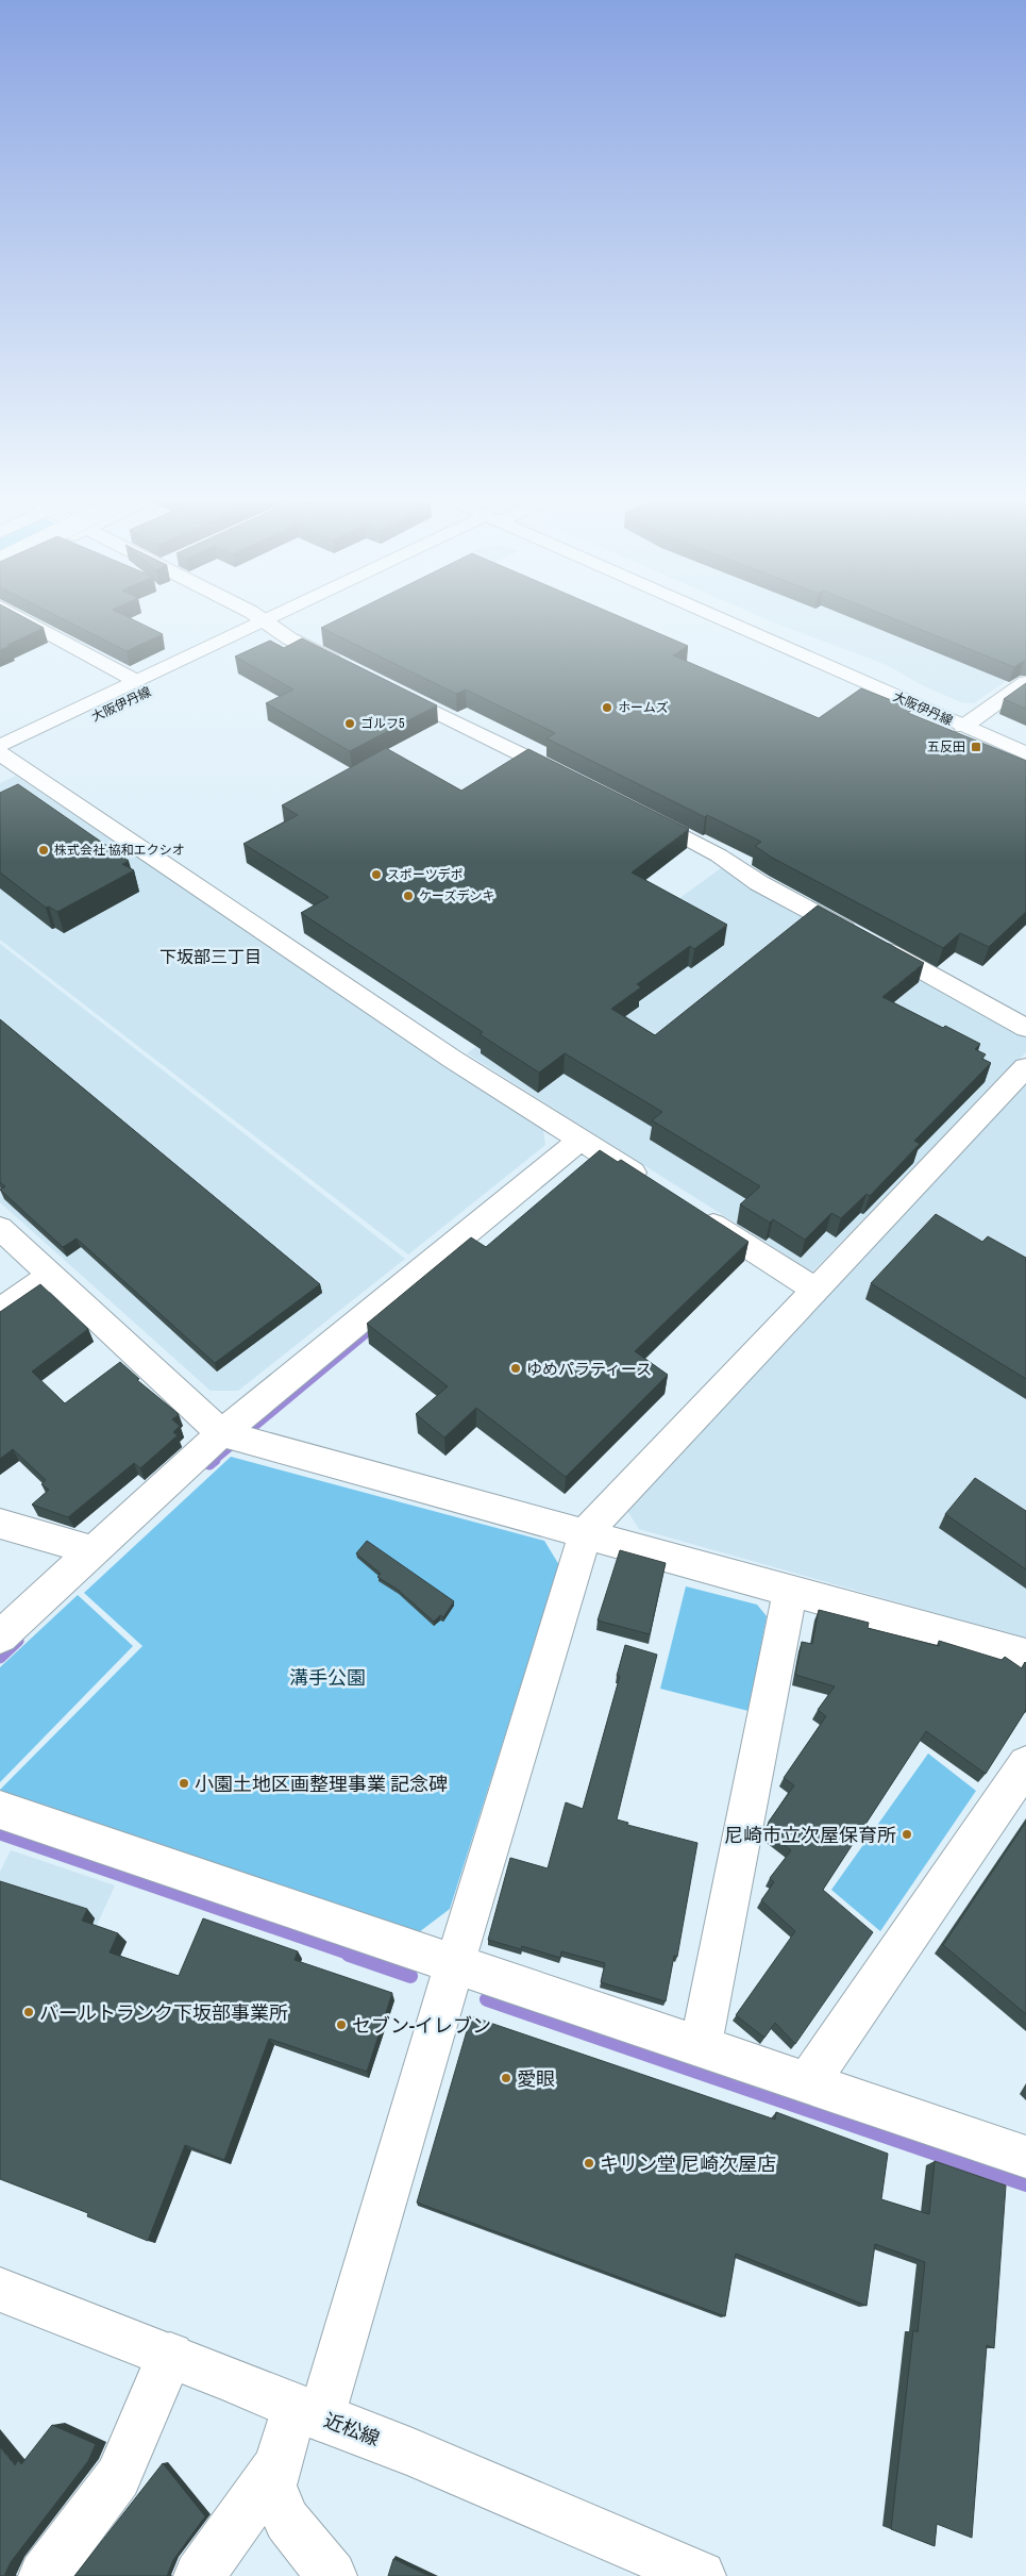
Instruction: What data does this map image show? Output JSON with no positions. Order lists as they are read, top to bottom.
{
  "streets": {
    "main road": ["大阪伊丹線", "近松線"]
  },
  "districts": ["下坂部三丁目"],
  "parks": ["溝手公園"],
  "places": {
    "other": [
      "ホームズ",
      "ゴルフ5",
      "株式会社 協和エクシオ",
      "スポーツデポ",
      "ケーズデンキ",
      "ゆめパラティース",
      "小園土地区画整理事業 記念碑",
      "尼崎市立次屋保育所",
      "バールトランク下坂部事業所",
      "セブン-イレブン",
      "愛眼",
      "キリン堂 尼崎次屋店"
    ],
    "transit": ["五反田"]
  }
}
